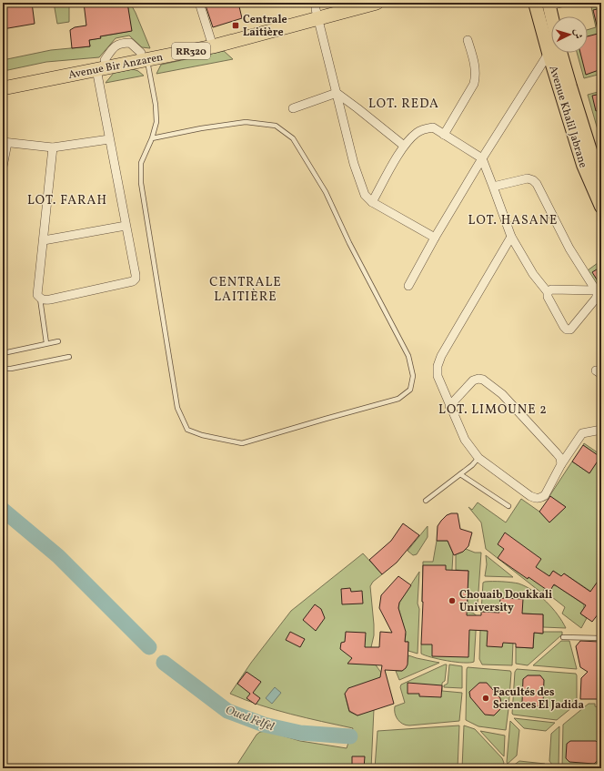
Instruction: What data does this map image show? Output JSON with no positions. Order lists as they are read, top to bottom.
{
  "streets": {
    "highway": ["RR320", "Avenue Bir Anzaren"],
    "main road": ["Avenue Khalil Jabrane"]
  },
  "districts": [
    "LOT. REDA",
    "LOT. FARAH",
    "LOT. HASANE",
    "CENTRALE LAITIÈRE",
    "LOT. LIMOUNE 2"
  ],
  "water": ["Oued Felfel"],
  "places": {
    "transit": ["Centrale Laitière"],
    "other": ["Chouaib Doukkali University", "Facultés des Sciences El Jadida"]
  },
  "north": "right"
}
